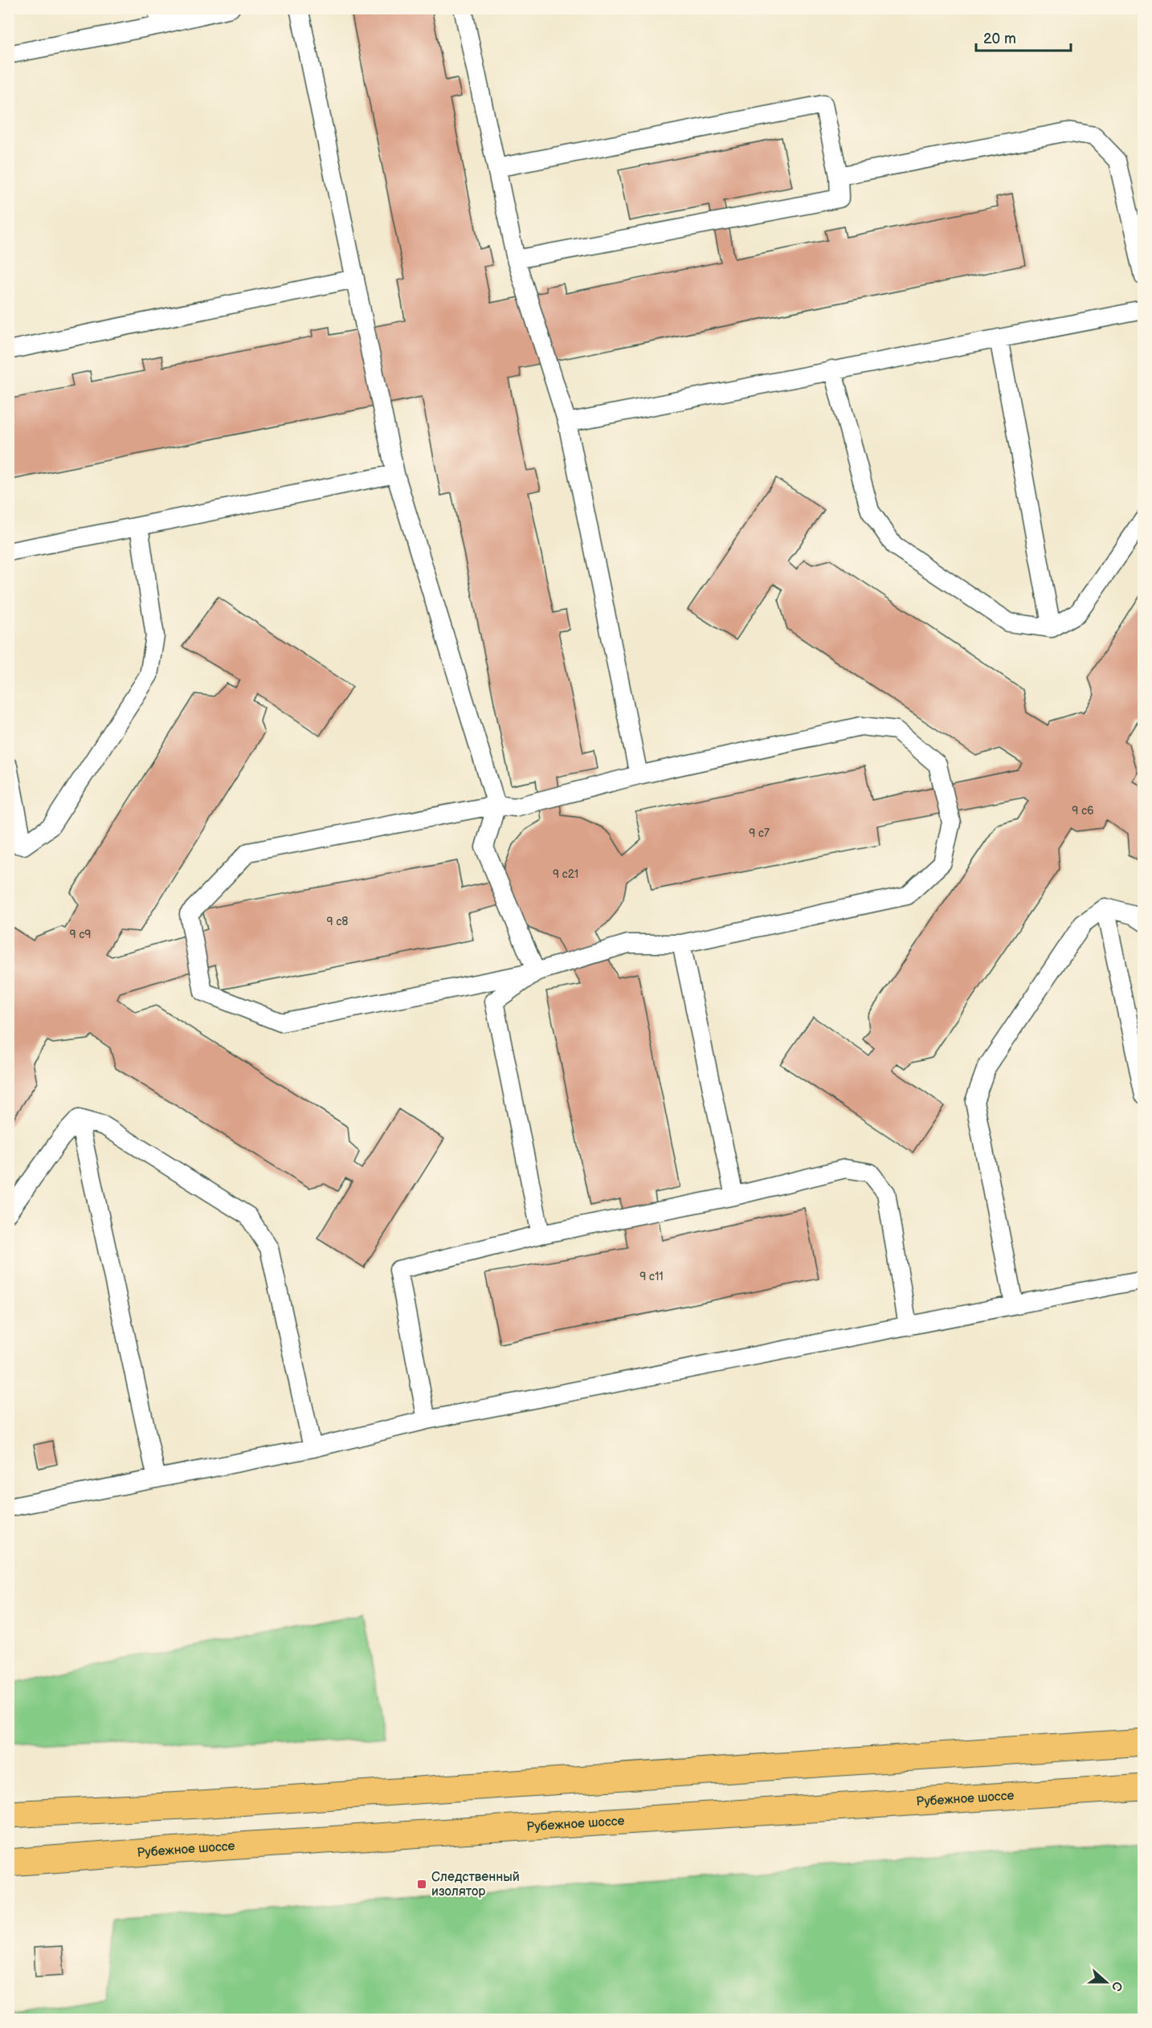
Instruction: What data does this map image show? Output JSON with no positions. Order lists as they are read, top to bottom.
{
  "streets": {
    "main road": ["Рубежное шоссе"]
  },
  "places": {
    "transit": ["Следственный изолятор"]
  },
  "house_numbers": [
    "9 с6",
    "9 с7",
    "9 с21",
    "9 с8",
    "9 с9",
    "9 с11"
  ],
  "scale_bar": "20 m",
  "north": "right"
}
